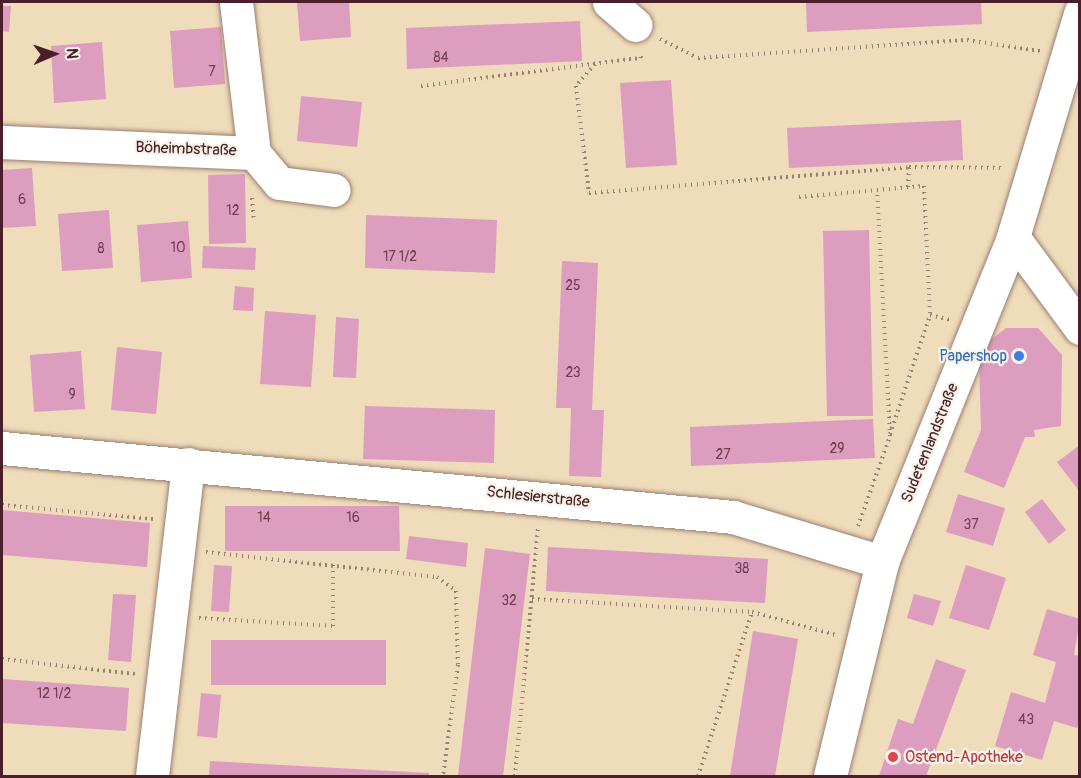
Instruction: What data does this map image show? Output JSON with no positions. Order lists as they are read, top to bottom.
{
  "streets": {
    "street": ["Böheimbstraße", "Sudetenlandstraße", "Schlesierstraße"]
  },
  "crossings": [
    ["Sudetenlandstraße", "Schlesierstraße"]
  ],
  "places": ["Papershop", "Ostend-Apotheke"],
  "house_numbers": [
    "84",
    "7",
    "6",
    "12",
    "10",
    "8",
    "17 1/2",
    "25",
    "23",
    "9",
    "29",
    "27",
    "14",
    "16",
    "37",
    "38",
    "32",
    "12 1/2",
    "43"
  ],
  "north": "right"
}
